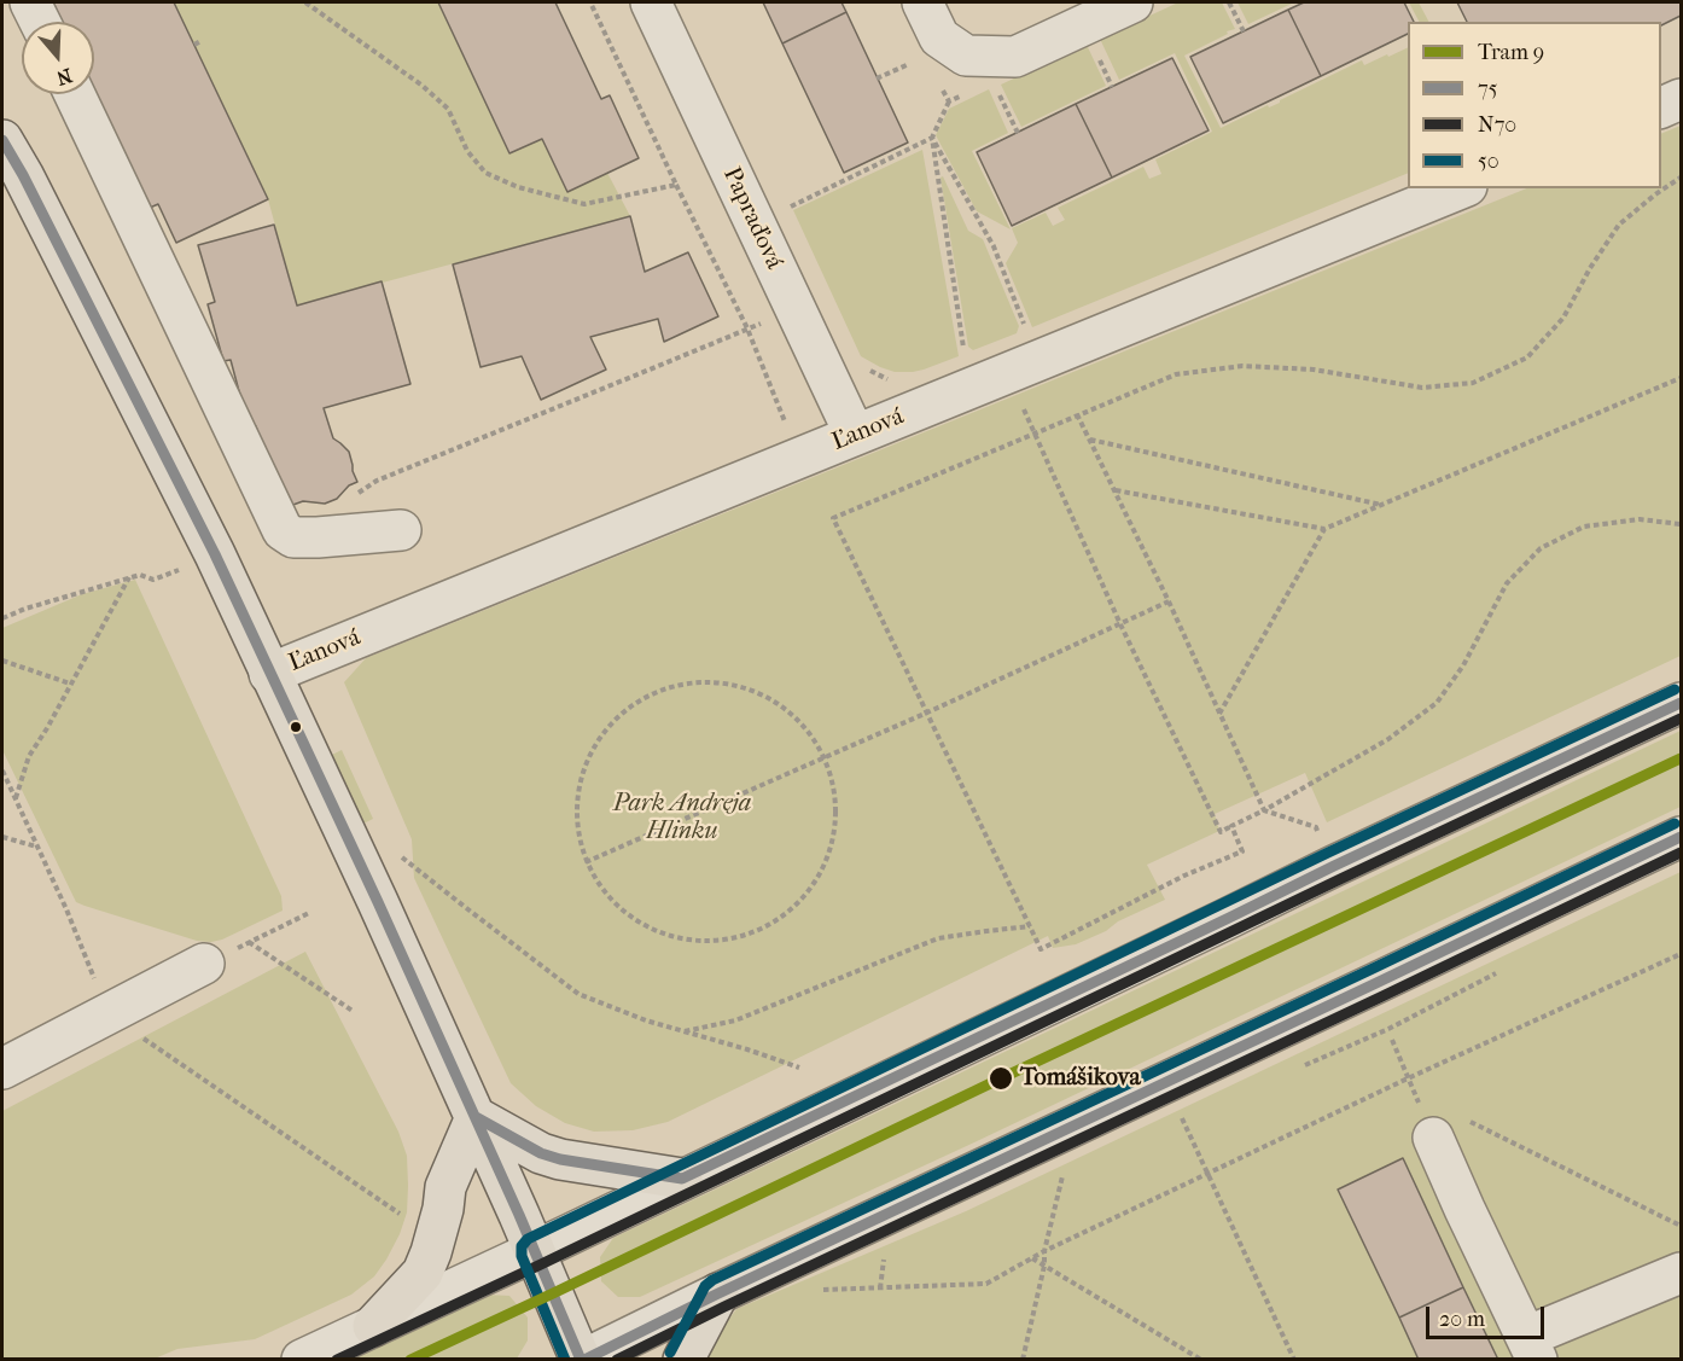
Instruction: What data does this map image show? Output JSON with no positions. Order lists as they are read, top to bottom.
{
  "streets": {
    "street": ["Papraďová", "Ľanová"]
  },
  "crossings": [
    ["Papraďová", "Ľanová"]
  ],
  "parks": ["Park Andreja Hlinku"],
  "places": ["Tomášikova"],
  "lines": [
    "transit line 75",
    "transit line 50",
    "transit line N70",
    "tram line 9"
  ],
  "legend": [
    "Tram 9",
    "75",
    "N70",
    "50"
  ],
  "scale_bar": "20 m",
  "north": "bottom"
}
